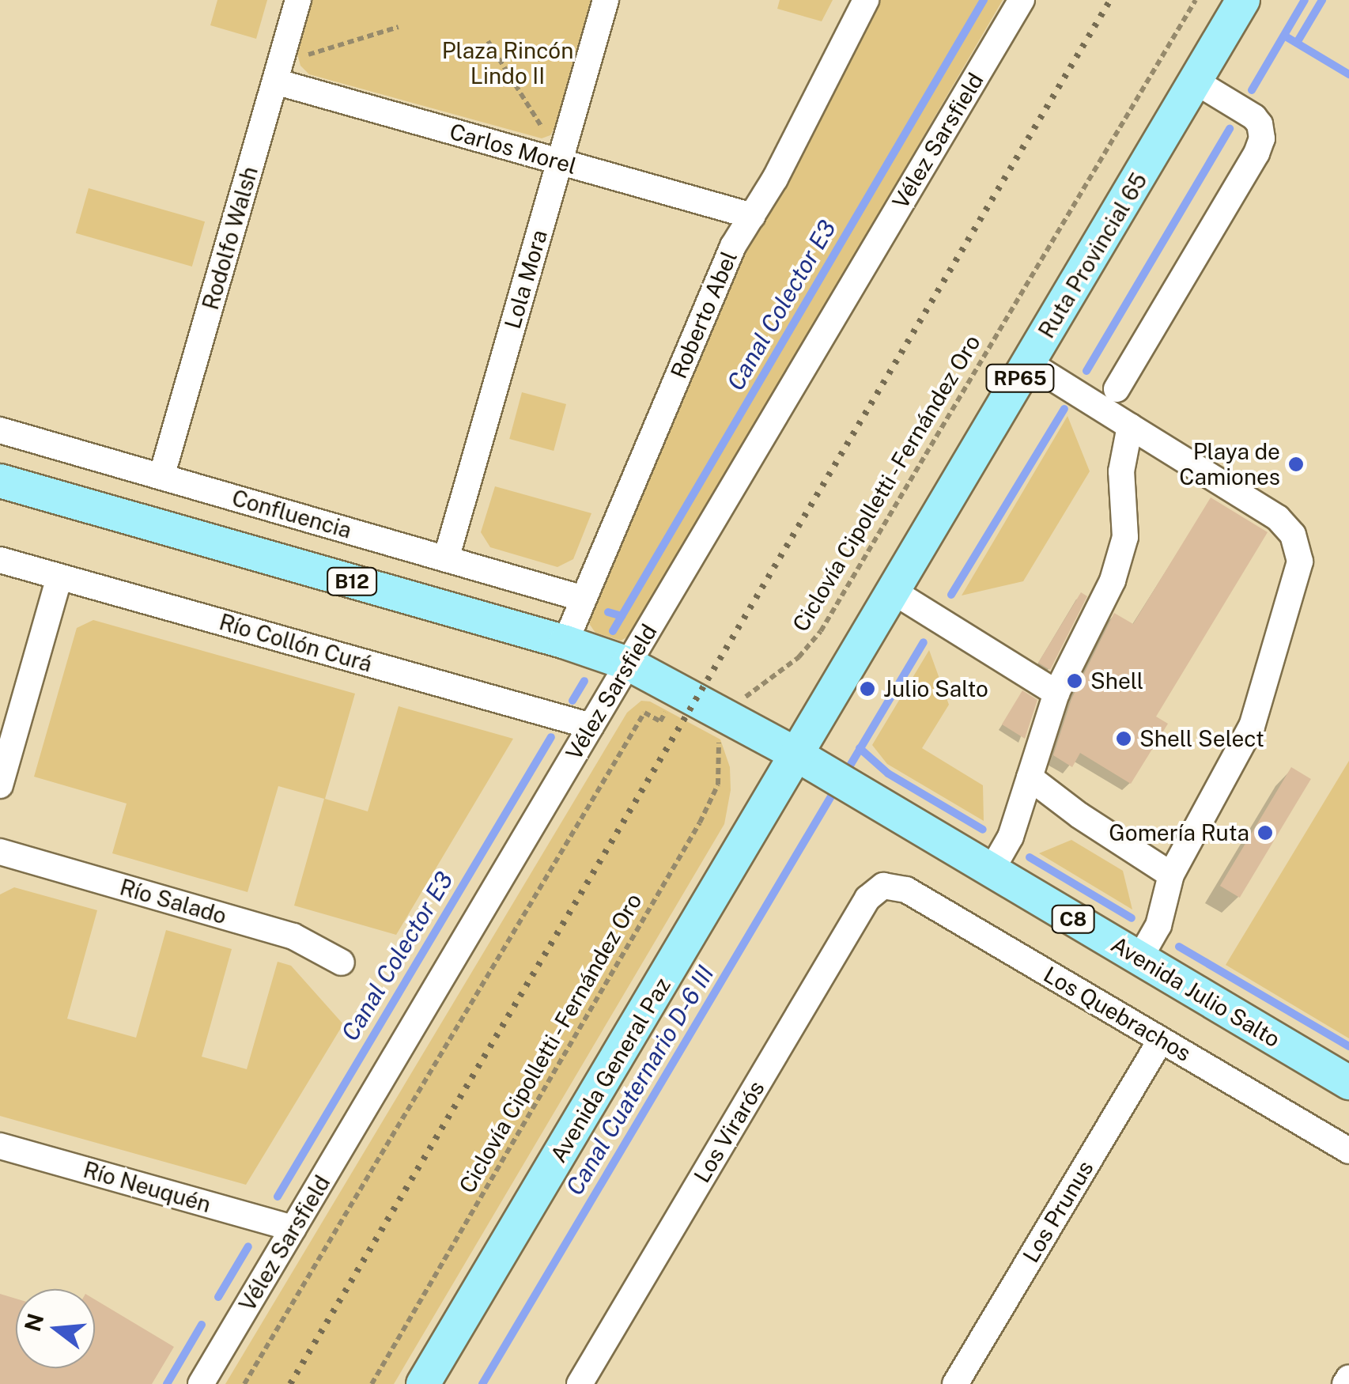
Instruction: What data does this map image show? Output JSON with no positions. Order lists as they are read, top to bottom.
{
  "streets": {
    "main road": [
      "Ruta Provincial 65",
      "RP65",
      "B12",
      "C8",
      "Avenida Julio Salto",
      "Avenida General Paz"
    ],
    "street": [
      "Vélez Sarsfield",
      "Carlos Morel",
      "Rodolfo Walsh",
      "Lola Mora",
      "Roberto Abel",
      "Confluencia",
      "Río Collón Curá",
      "Río Salado",
      "Los Quebrachos",
      "Los Virarós",
      "Río Neuquén",
      "Los Prunus"
    ],
    "path": ["Ciclovía Cipolletti - Fernández Oro"]
  },
  "crossings": [
    ["Vélez Sarsfield", "B12"],
    ["Vélez Sarsfield", "Río Collón Curá"],
    ["Vélez Sarsfield", "Río Neuquén"],
    ["Carlos Morel", "Rodolfo Walsh"],
    ["Carlos Morel", "Lola Mora"],
    ["Carlos Morel", "Roberto Abel"],
    ["Rodolfo Walsh", "Confluencia"],
    ["Ruta Provincial 65", "B12"],
    ["Ruta Provincial 65", "Avenida Julio Salto"],
    ["Ruta Provincial 65", "Avenida General Paz"],
    ["Lola Mora", "Confluencia"],
    ["Roberto Abel", "Confluencia"],
    ["Roberto Abel", "B12"],
    ["Ciclovía Cipolletti - Fernández Oro", "B12"],
    ["B12", "Avenida Julio Salto"],
    ["B12", "Avenida General Paz"],
    ["Avenida Julio Salto", "Avenida General Paz"],
    ["Los Quebrachos", "Los Virarós"],
    ["Los Quebrachos", "Los Prunus"]
  ],
  "water": ["Canal Colector E3", "Canal Cuaternario D-6 III"],
  "parks": ["Plaza Rincón Lindo II"],
  "places": [
    "Playa de Camiones",
    "Shell",
    "Julio Salto",
    "Shell Select",
    "Gomería Ruta"
  ],
  "north": "left"
}
